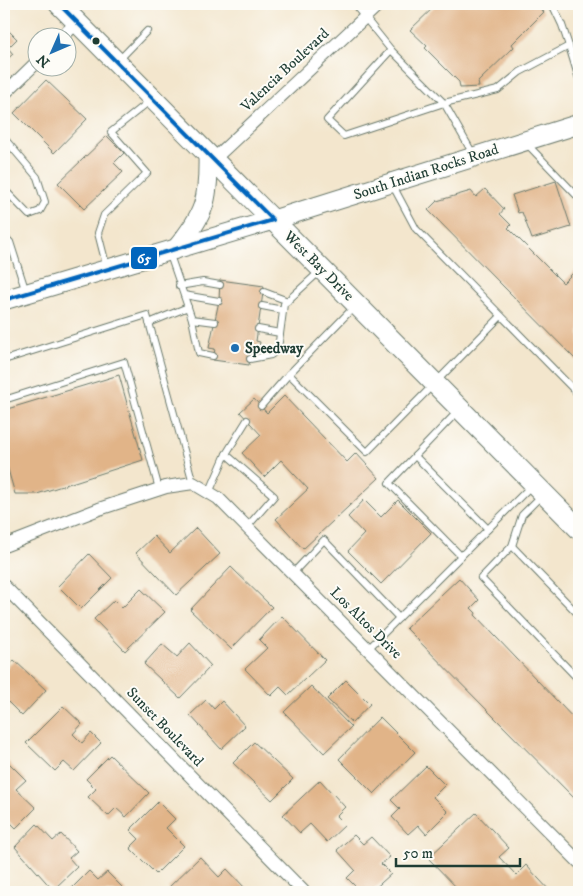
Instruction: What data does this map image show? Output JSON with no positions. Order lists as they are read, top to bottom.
{
  "streets": {
    "main road": ["West Bay Drive"],
    "street": [
      "Valencia Boulevard",
      "South Indian Rocks Road",
      "Los Altos Drive",
      "Sunset Boulevard"
    ]
  },
  "crossings": [
    ["Valencia Boulevard", "West Bay Drive"],
    ["South Indian Rocks Road", "West Bay Drive"]
  ],
  "places": ["Speedway"],
  "lines": ["transit line 65"],
  "scale_bar": "50 m",
  "north": "bottom left"
}
